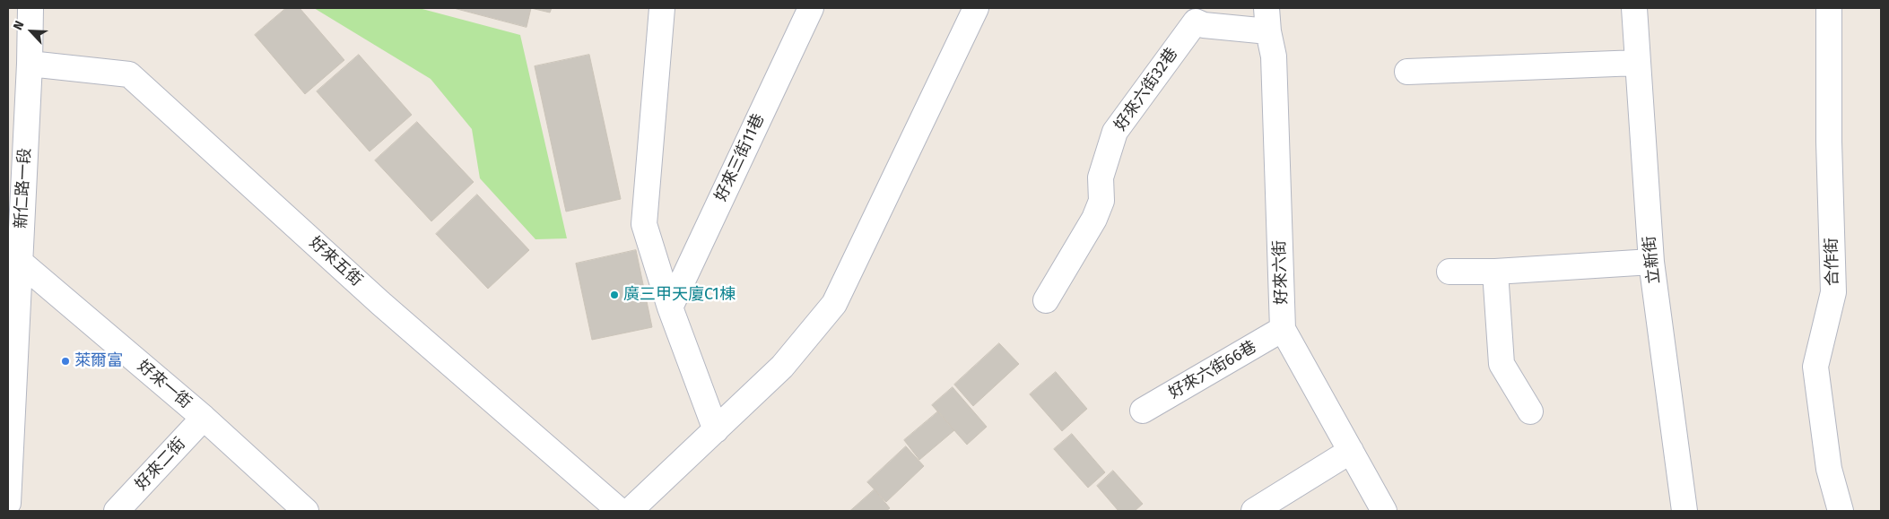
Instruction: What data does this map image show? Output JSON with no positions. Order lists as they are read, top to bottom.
{
  "streets": {
    "street": [
      "好來六街32巷",
      "好來三街11巷",
      "新仁路一段",
      "立新街",
      "好來五街",
      "合作街",
      "好來六街",
      "好來六街66巷",
      "好來一街",
      "好來二街"
    ]
  },
  "crossings": [
    ["好來六街32巷", "好來六街"],
    ["新仁路一段", "好來五街"],
    ["新仁路一段", "好來一街"],
    ["好來六街", "好來六街66巷"],
    ["好來一街", "好來二街"]
  ],
  "places": ["廣三甲天廈C1棟", "萊爾富"],
  "north": "top left"
}
